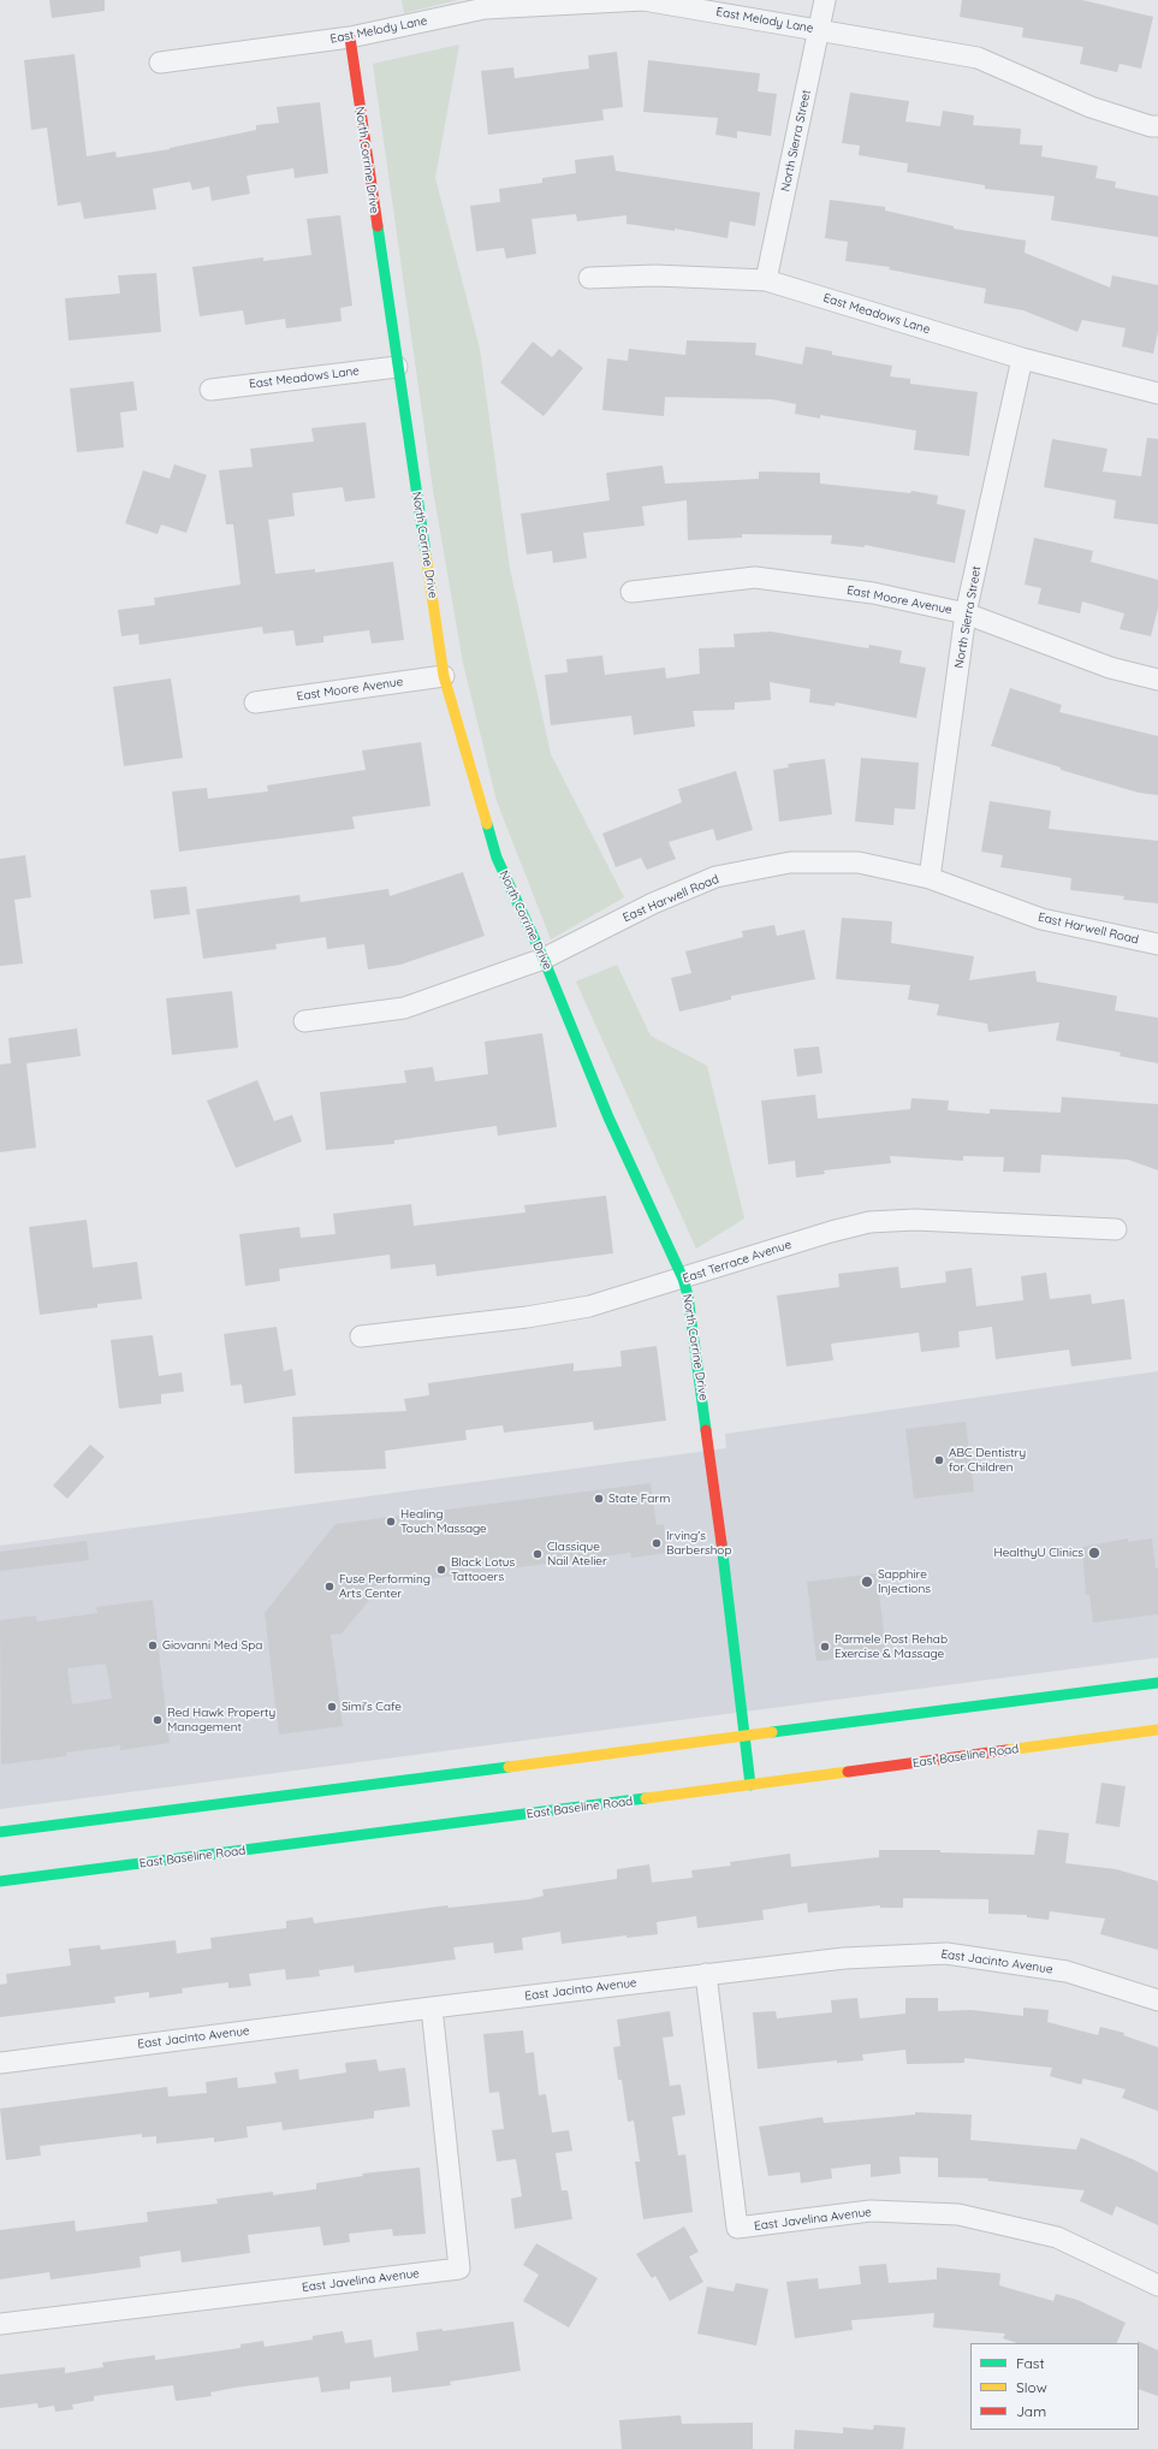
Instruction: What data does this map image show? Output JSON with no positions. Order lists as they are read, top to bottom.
{
  "streets": {
    "main road": ["North Corrine Drive", "East Baseline Road"],
    "street": [
      "East Melody Lane",
      "North Sierra Street",
      "East Meadows Lane",
      "East Moore Avenue",
      "East Harwell Road",
      "East Terrace Avenue",
      "East Jacinto Avenue",
      "East Javelina Avenue"
    ]
  },
  "crossings": [
    ["East Melody Lane", "North Sierra Street"],
    ["East Melody Lane", "North Corrine Drive"],
    ["North Sierra Street", "East Meadows Lane"],
    ["North Sierra Street", "East Moore Avenue"],
    ["North Sierra Street", "East Harwell Road"],
    ["North Corrine Drive", "East Meadows Lane"],
    ["North Corrine Drive", "East Moore Avenue"],
    ["North Corrine Drive", "East Harwell Road"],
    ["North Corrine Drive", "East Terrace Avenue"],
    ["North Corrine Drive", "East Baseline Road"],
    ["East Jacinto Avenue", "East Javelina Avenue"]
  ],
  "places": [
    "ABC Dentistry for Children",
    "State Farm",
    "Healing Touch Massage",
    "Irving's Barbershop",
    "HealthyU Clinics",
    "Classique Nail Atelier",
    "Black Lotus Tattooers",
    "Sapphire Injections",
    "Fuse Performing Arts Center",
    "Giovanni Med Spa",
    "Parmele Post Rehab Exercise & Massage",
    "Simi's Cafe",
    "Red Hawk Property Management"
  ],
  "legend": ["Fast", "Slow", "Jam"]
}
